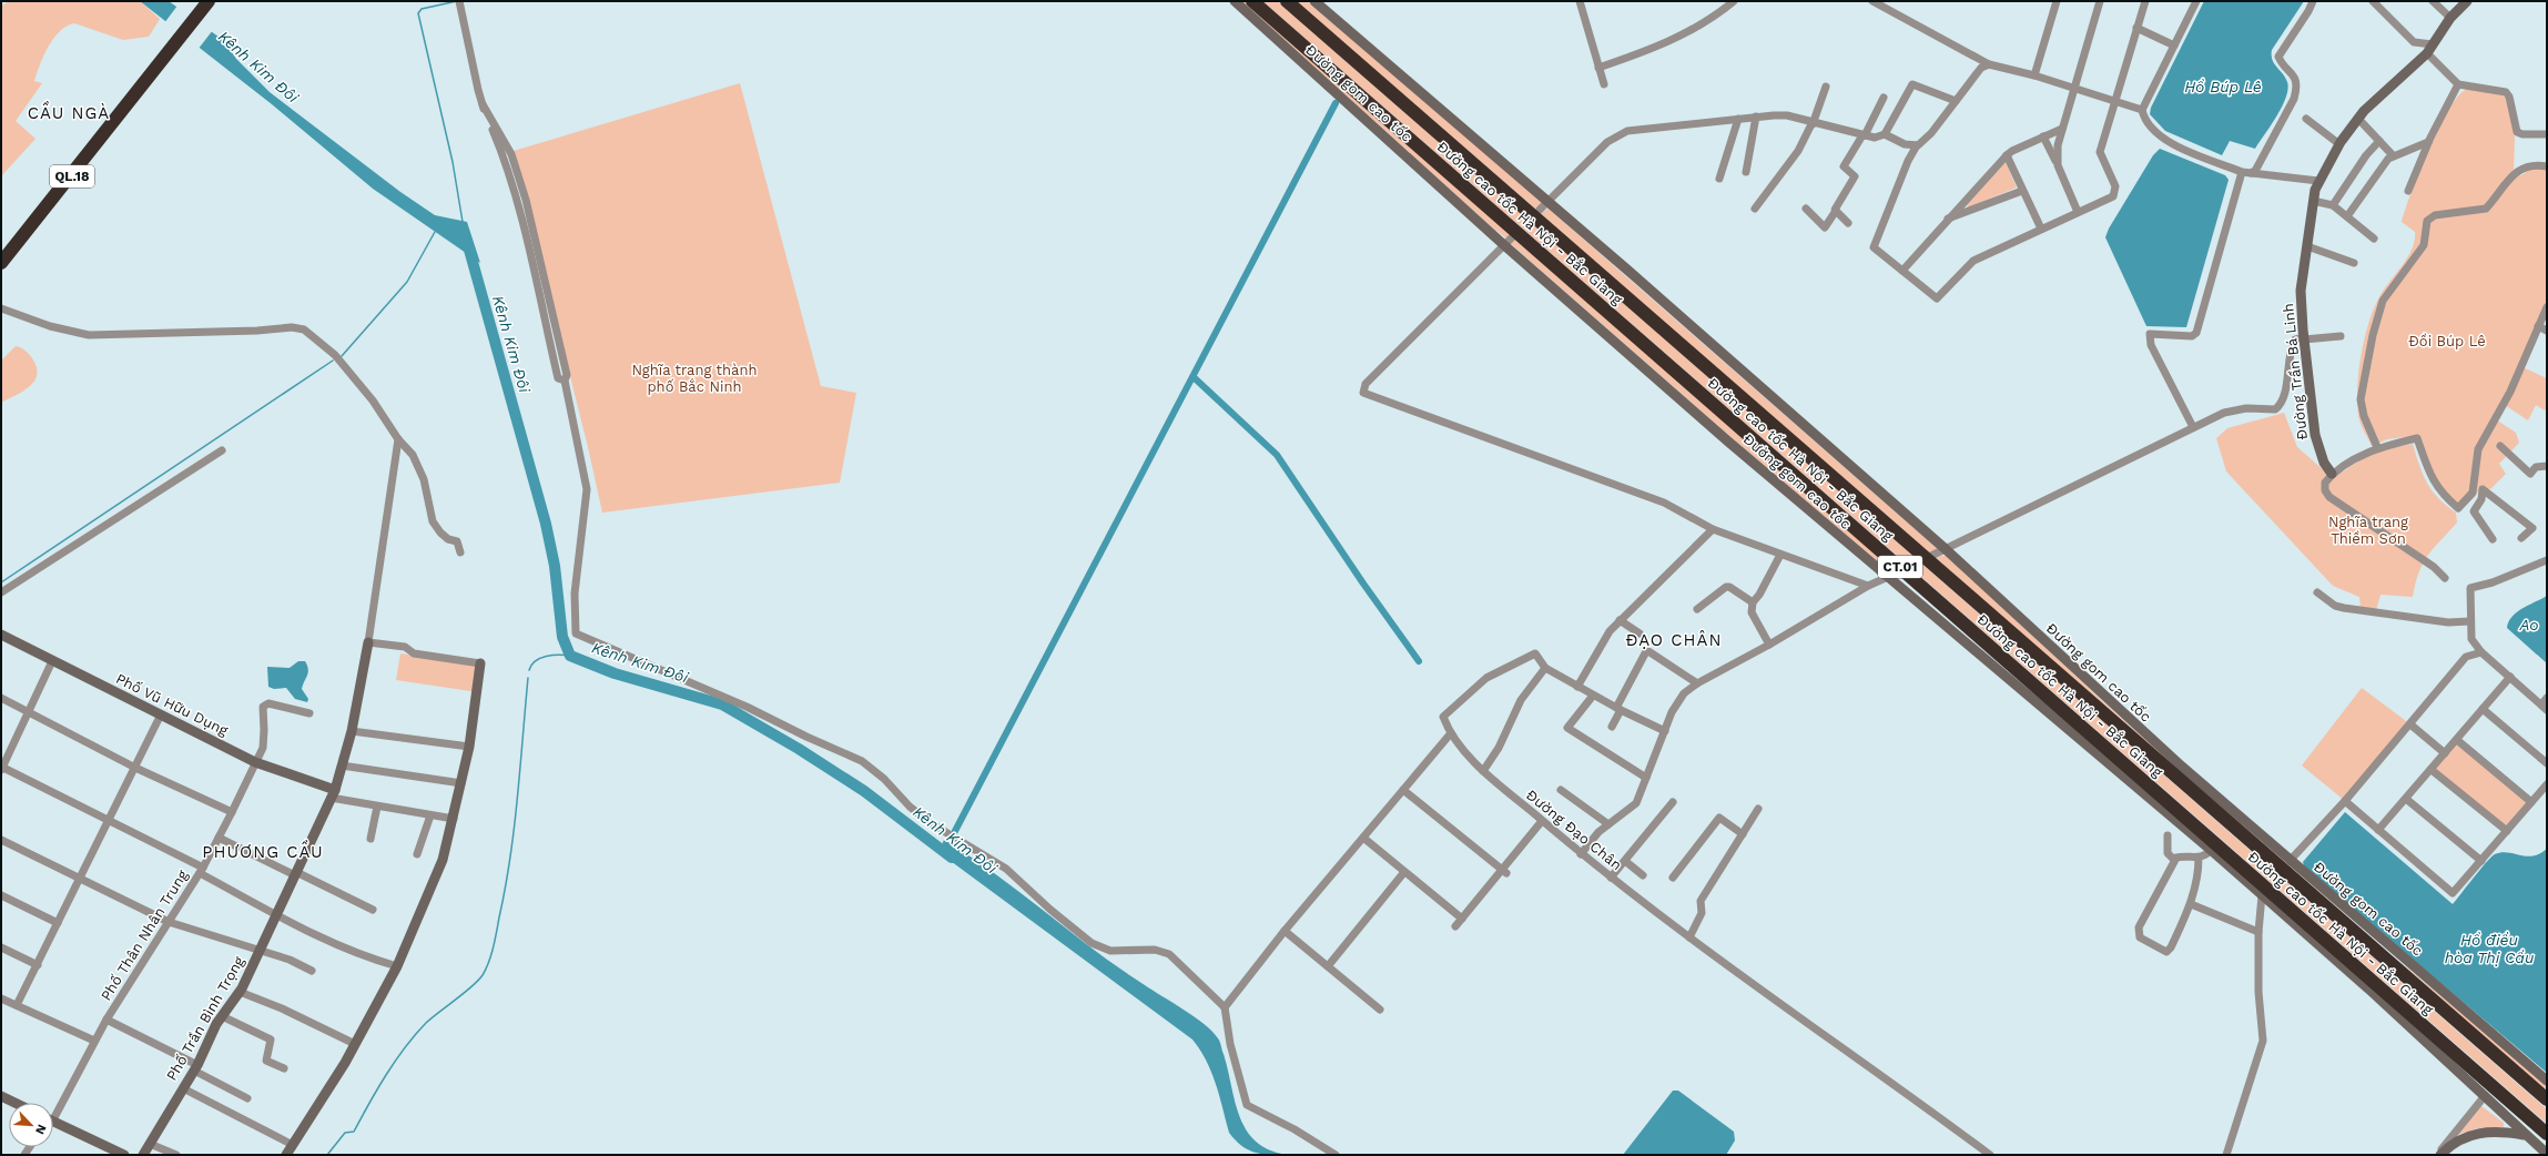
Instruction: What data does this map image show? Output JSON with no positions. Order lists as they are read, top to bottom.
{
  "streets": {
    "highway": ["QL.18", "Đường cao tốc Hà Nội - Bắc Giang", "CT.01"],
    "main road": [
      "Đường gom cao tốc",
      "Đường Trần Bá Linh",
      "Phố Vũ Hữu Dụng",
      "Phố Trần Bình Trọng"
    ],
    "street": ["Đường Đạo Chân", "Phố Thân Nhân Trung"]
  },
  "crossings": [
    ["Phố Vũ Hữu Dụng", "Phố Thân Nhân Trung"],
    ["Phố Vũ Hữu Dụng", "Phố Trần Bình Trọng"]
  ],
  "districts": ["CẦU NGÀ", "ĐẠO CHÂN", "PHƯƠNG CẦU"],
  "water": [
    "Kênh Kim Đôi",
    "Hồ Búp Lê",
    "Ao",
    "Hồ điều hòa Thị Cầu"
  ],
  "parks": ["Đồi Búp Lê", "Nghĩa trang thành phố Bắc Ninh", "Nghĩa trang Thiềm Sơn"],
  "north": "bottom right"
}
